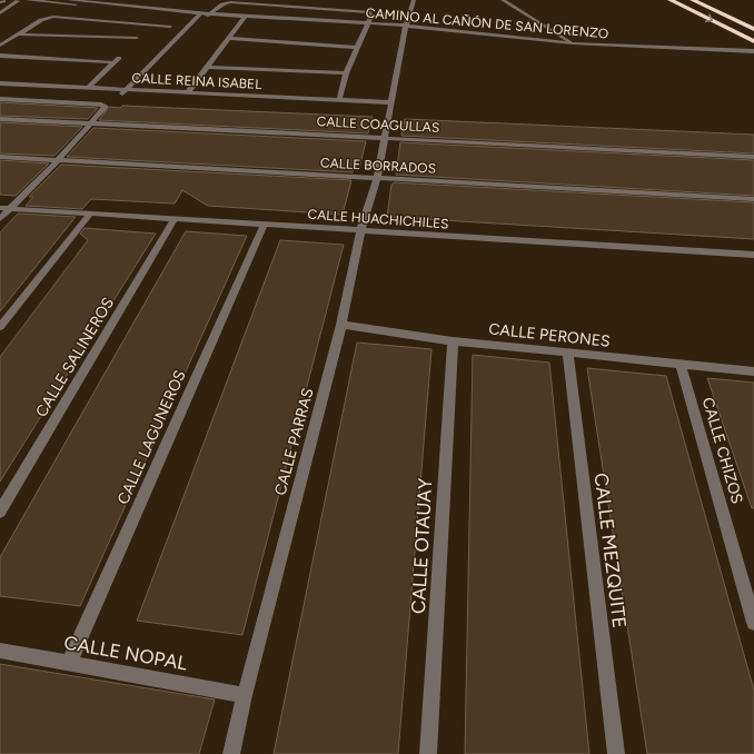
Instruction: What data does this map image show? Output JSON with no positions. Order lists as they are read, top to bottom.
{
  "streets": {
    "street": [
      "CAMINO AL CAÑÓN DE SAN LORENZO",
      "CALLE REINA ISABEL",
      "CALLE COAGULLAS",
      "CALLE BORRADOS",
      "CALLE HUACHICHILES",
      "CALLE PERONES",
      "CALLE SALINEROS",
      "CALLE LAGUNEROS",
      "CALLE PARRAS",
      "CALLE CHIZOS",
      "CALLE OTAUAY",
      "CALLE MEZQUITE",
      "CALLE NOPAL"
    ]
  },
  "crossings": [
    ["CAMINO AL CAÑÓN DE SAN LORENZO", "CALLE PARRAS"],
    ["CALLE REINA ISABEL", "CALLE PARRAS"],
    ["CALLE COAGULLAS", "CALLE PARRAS"],
    ["CALLE BORRADOS", "CALLE PARRAS"],
    ["CALLE HUACHICHILES", "CALLE SALINEROS"],
    ["CALLE HUACHICHILES", "CALLE LAGUNEROS"],
    ["CALLE HUACHICHILES", "CALLE PARRAS"],
    ["CALLE PERONES", "CALLE PARRAS"],
    ["CALLE PERONES", "CALLE CHIZOS"],
    ["CALLE PERONES", "CALLE OTAUAY"],
    ["CALLE PERONES", "CALLE MEZQUITE"],
    ["CALLE LAGUNEROS", "CALLE NOPAL"],
    ["CALLE PARRAS", "CALLE NOPAL"]
  ]
}
